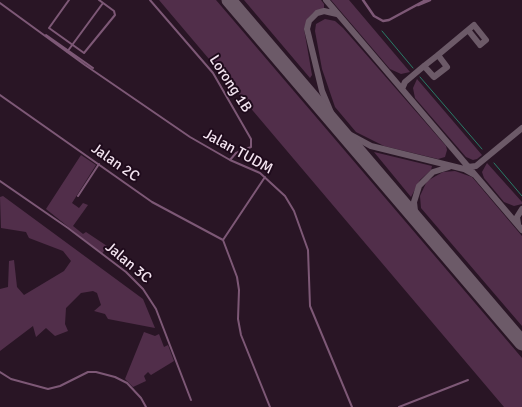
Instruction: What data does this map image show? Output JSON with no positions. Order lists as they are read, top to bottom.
{
  "streets": {
    "street": [
      "Lorong 1B",
      "Jalan TUDM",
      "Jalan 2C",
      "Jalan 3C"
    ]
  },
  "crossings": [
    ["Lorong 1B", "Jalan TUDM"]
  ]
}
